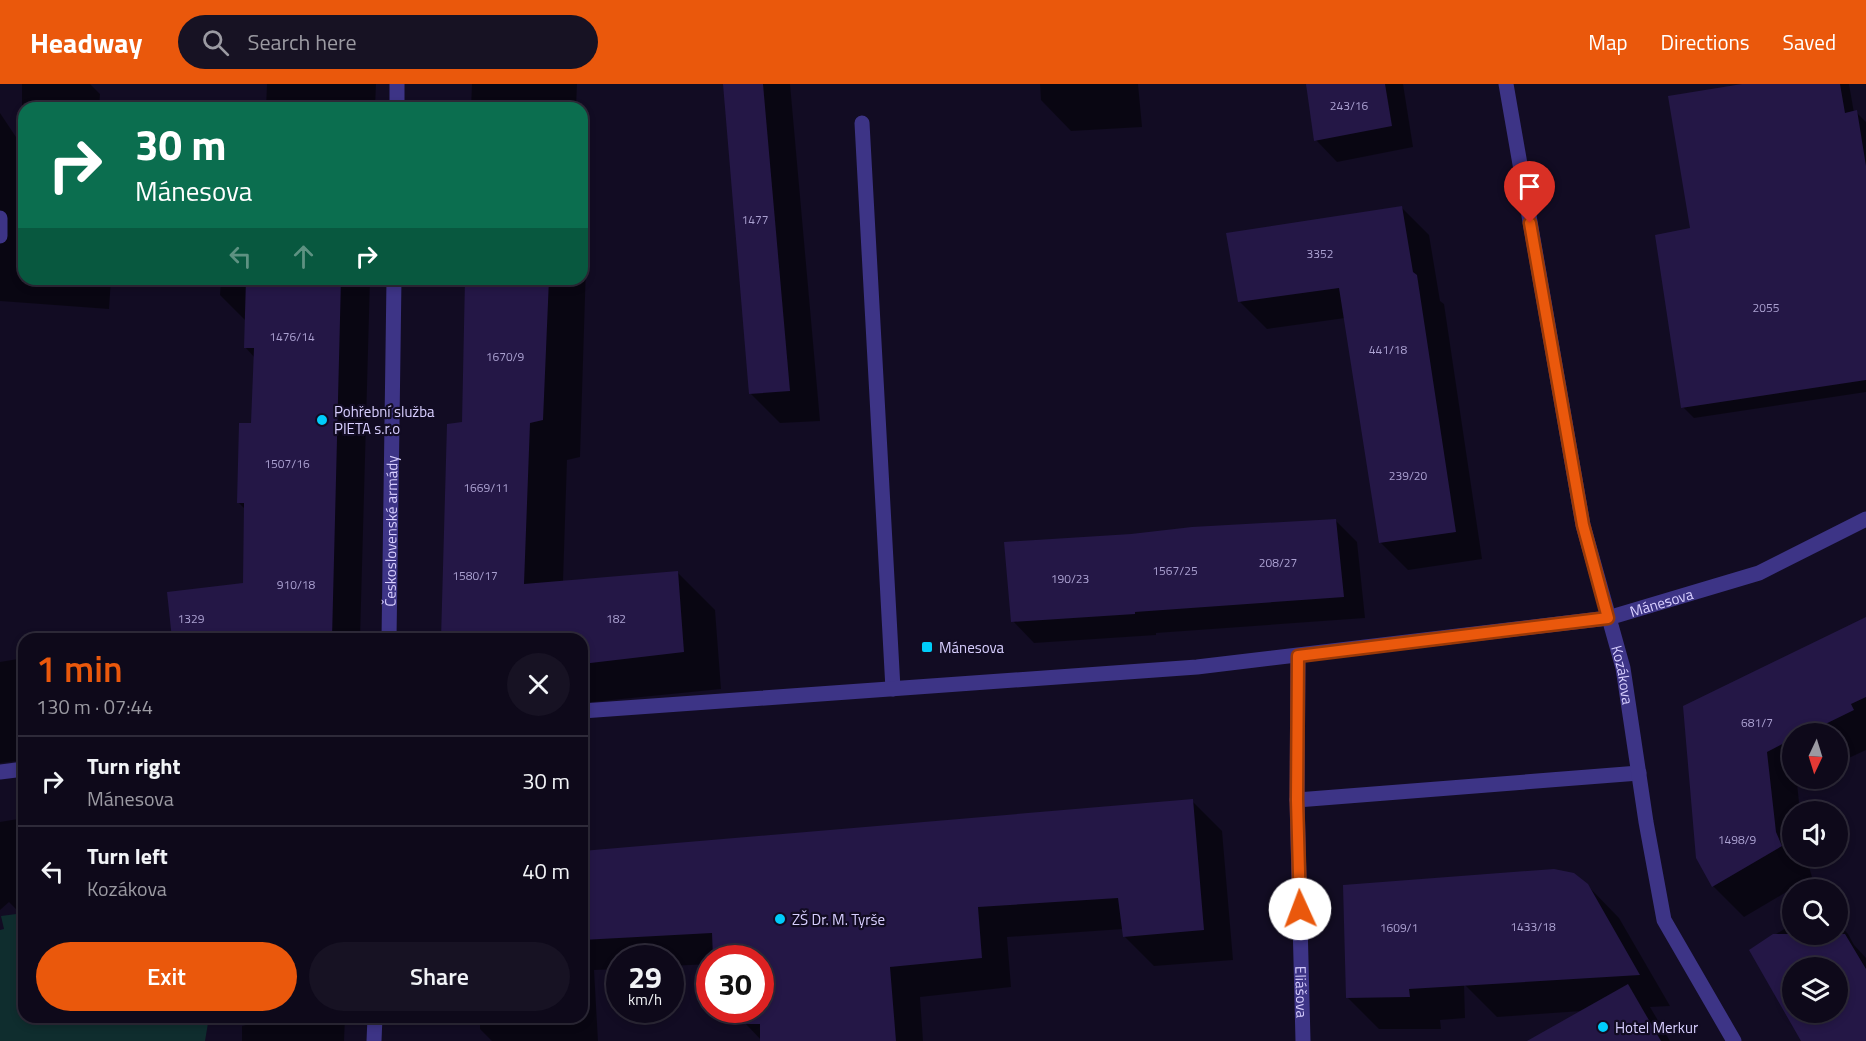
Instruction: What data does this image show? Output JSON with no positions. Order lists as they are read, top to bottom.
{
  "streets": {
    "street": [
      "Československé armády",
      "Mánesova",
      "Kozákova",
      "Eliášova"
    ]
  },
  "crossings": [
    ["Mánesova", "Kozákova"],
    ["Mánesova", "Eliášova"]
  ],
  "places": {
    "other": ["Pohřební služba PIETA s.r.o", "ZŠ Dr. M. Tyrše", "Hotel Merkur"],
    "transit": ["Mánesova"]
  },
  "house_numbers": [
    "243/16",
    "1477",
    "3352",
    "2055",
    "1476/14",
    "441/18",
    "1670/9",
    "1507/16",
    "239/20",
    "1669/11",
    "208/27",
    "1567/25",
    "1580/17",
    "190/23",
    "910/18",
    "1329",
    "182",
    "681/7",
    "1498/9",
    "1433/18",
    "1609/1"
  ],
  "north": "bottom",
  "page": {
    "header": "Headway",
    "search": "Search here",
    "nav": ["Map", "Directions", "Saved"],
    "turn": ["30 m", "Mánesova"],
    "heading": ["1 min", "130 m · 07:44"],
    "list": [
      {
        "name": "Turn right",
        "note": "Mánesova",
        "value": "30 m"
      },
      {
        "name": "Turn left",
        "note": "Kozákova",
        "value": "40 m"
      }
    ],
    "buttons": ["Exit", "Share"],
    "speed": "29 km/h",
    "limit": "30"
  }
}
